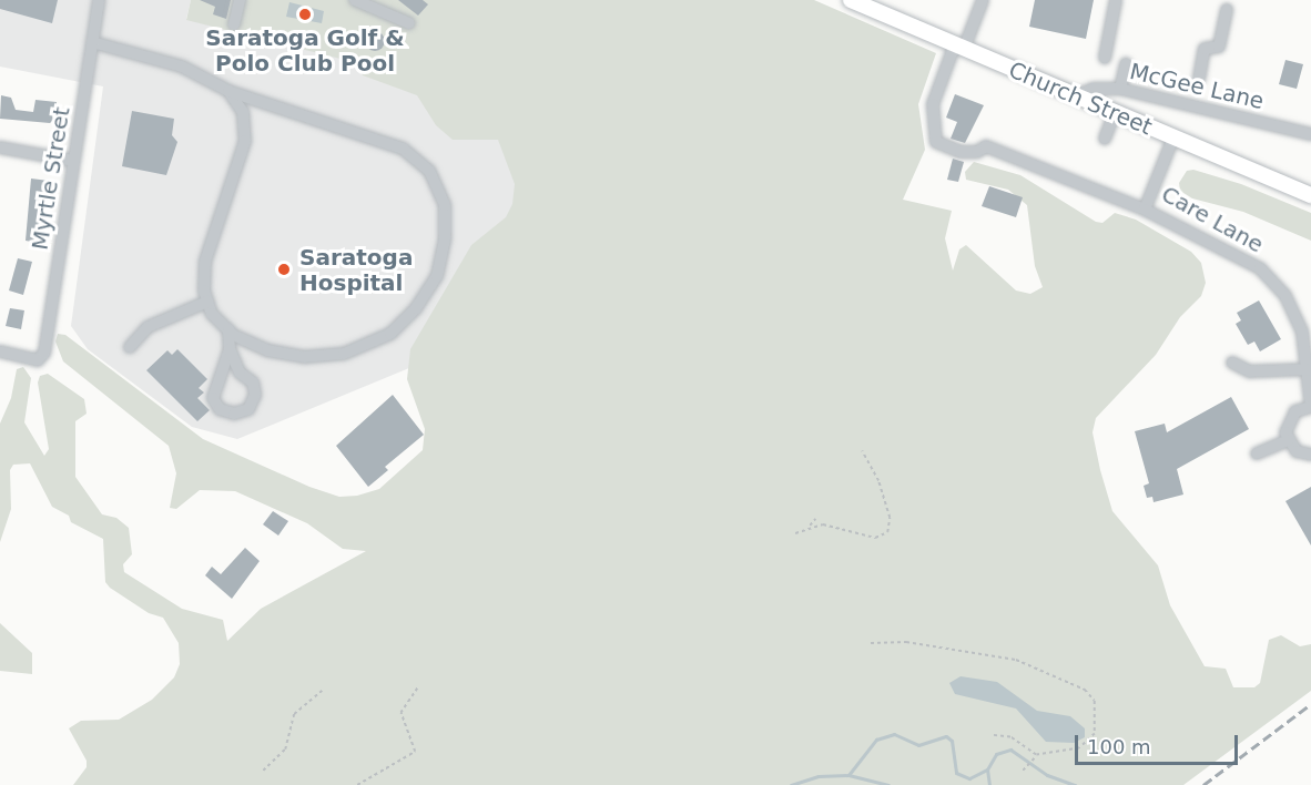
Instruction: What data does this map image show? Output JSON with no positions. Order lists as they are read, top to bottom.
{
  "streets": {
    "main road": ["Church Street"],
    "street": ["McGee Lane", "Myrtle Street", "Care Lane"]
  },
  "crossings": [
    ["McGee Lane", "Church Street"],
    ["Church Street", "Care Lane"]
  ],
  "places": ["Saratoga Golf & Polo Club Pool", "Saratoga Hospital"],
  "scale_bar": "100 m"
}
